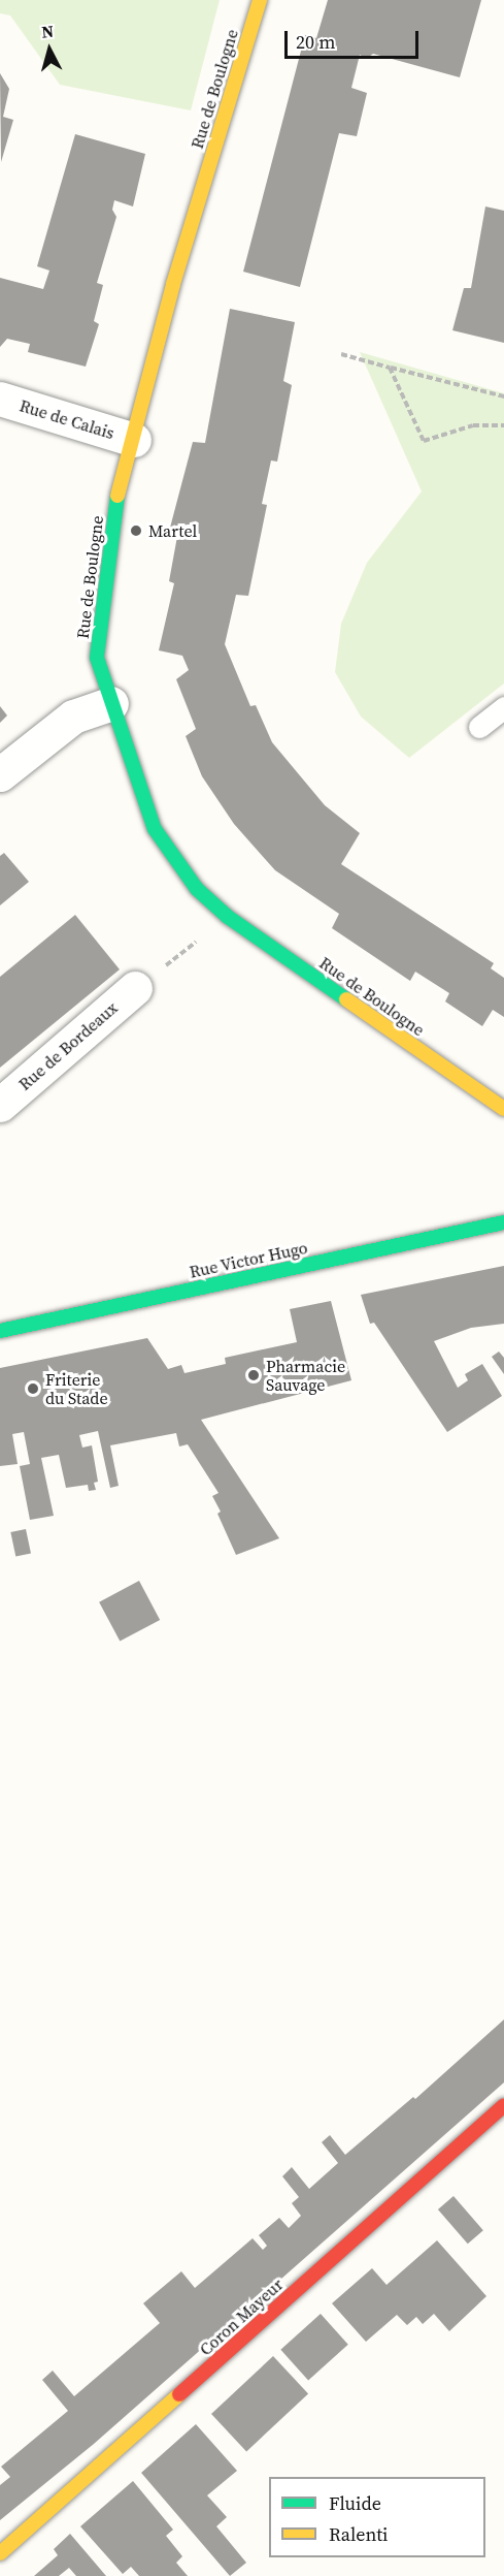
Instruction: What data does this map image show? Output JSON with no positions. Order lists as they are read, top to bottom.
{
  "streets": {
    "street": [
      "Rue de Boulogne",
      "Rue de Calais",
      "Rue de Bordeaux",
      "Rue Victor Hugo",
      "Coron Mayeur"
    ]
  },
  "crossings": [
    ["Rue de Boulogne", "Rue de Calais"]
  ],
  "places": ["Martel", "Pharmacie Sauvage", "Friterie du Stade"],
  "legend": ["Fluide", "Ralenti"],
  "scale_bar": "20 m",
  "north": "top"
}
